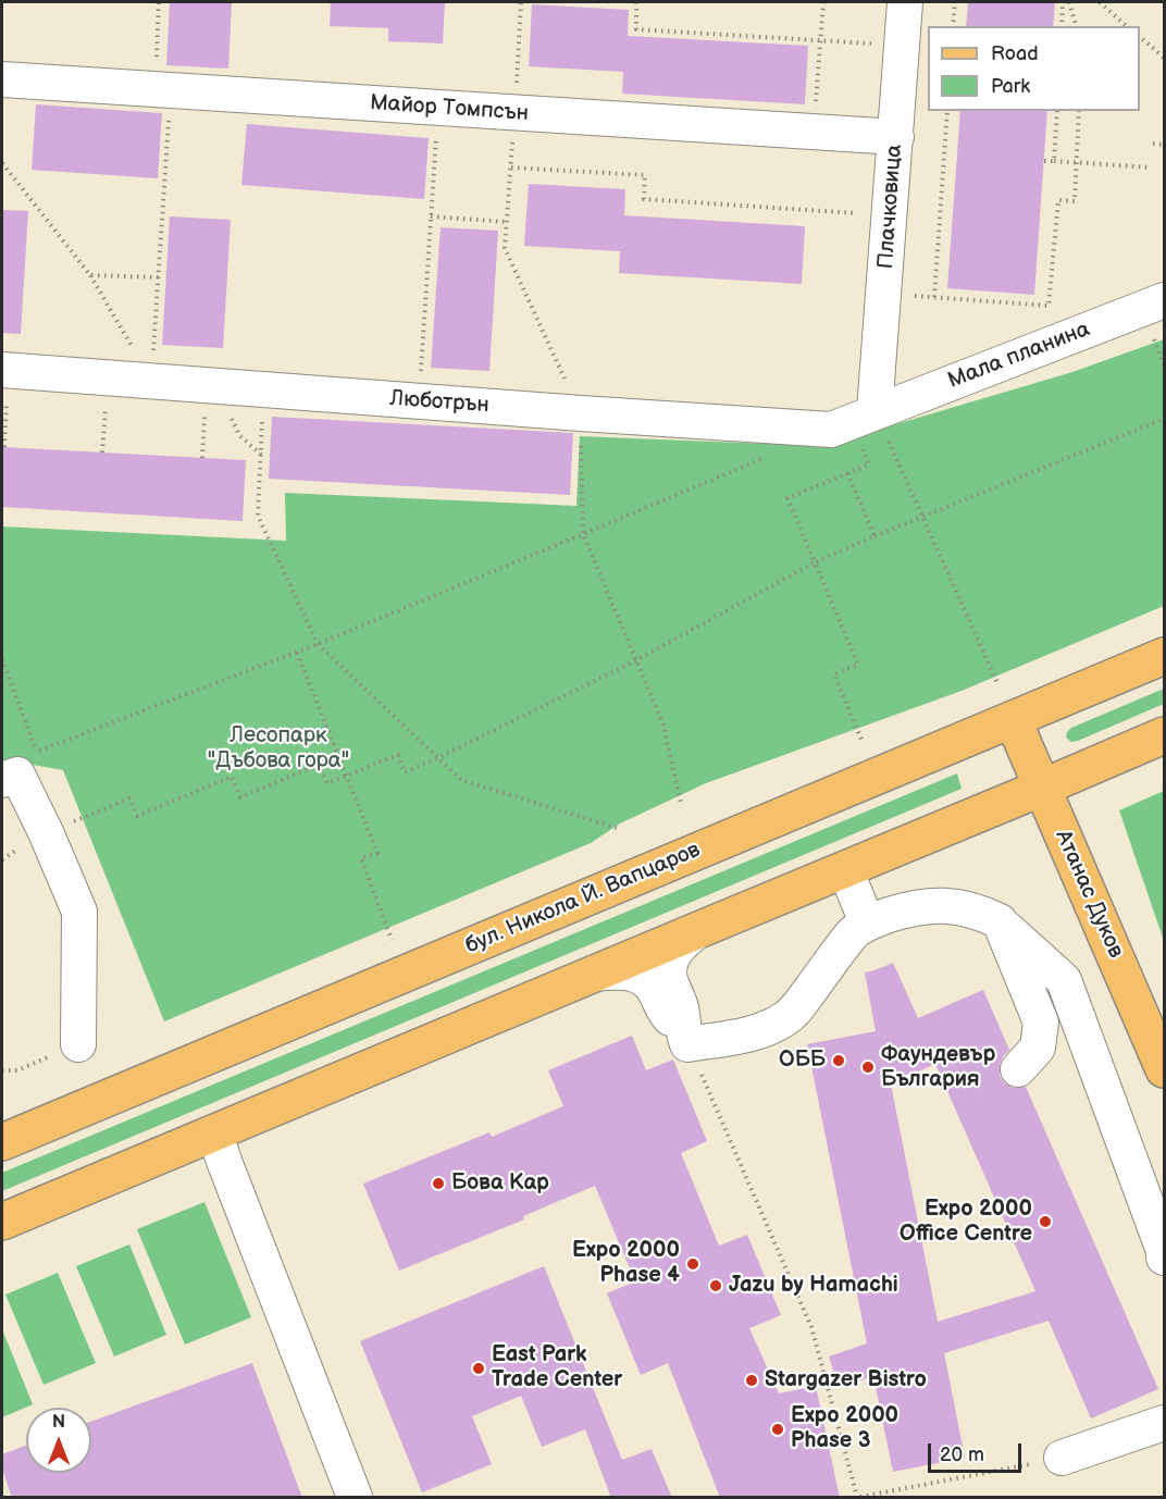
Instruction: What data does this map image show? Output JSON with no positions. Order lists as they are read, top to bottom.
{
  "streets": {
    "main road": ["Атанас Дуков", "бул. Никола Й. Вапцаров"],
    "street": [
      "Майор Томпсън",
      "Плачковица",
      "Мала планина",
      "Люботрън"
    ]
  },
  "crossings": [
    ["Майор Томпсън", "Плачковица"],
    ["Плачковица", "Мала планина"],
    ["Плачковица", "Люботрън"],
    ["Мала планина", "Люботрън"],
    ["Атанас Дуков", "бул. Никола Й. Вапцаров"]
  ],
  "parks": ["Лесопарк \"Дъбова гора\""],
  "places": [
    "ОББ",
    "Фаундевър България",
    "Бова Кар",
    "Expo 2000 Office Centre",
    "Expo 2000 Phase 4",
    "Jazu by Hamachi",
    "East Park Trade Center",
    "Stargazer Bistro",
    "Expo 2000 Phase 3"
  ],
  "legend": ["Road", "Park"],
  "scale_bar": "20 m",
  "north": "top"
}
